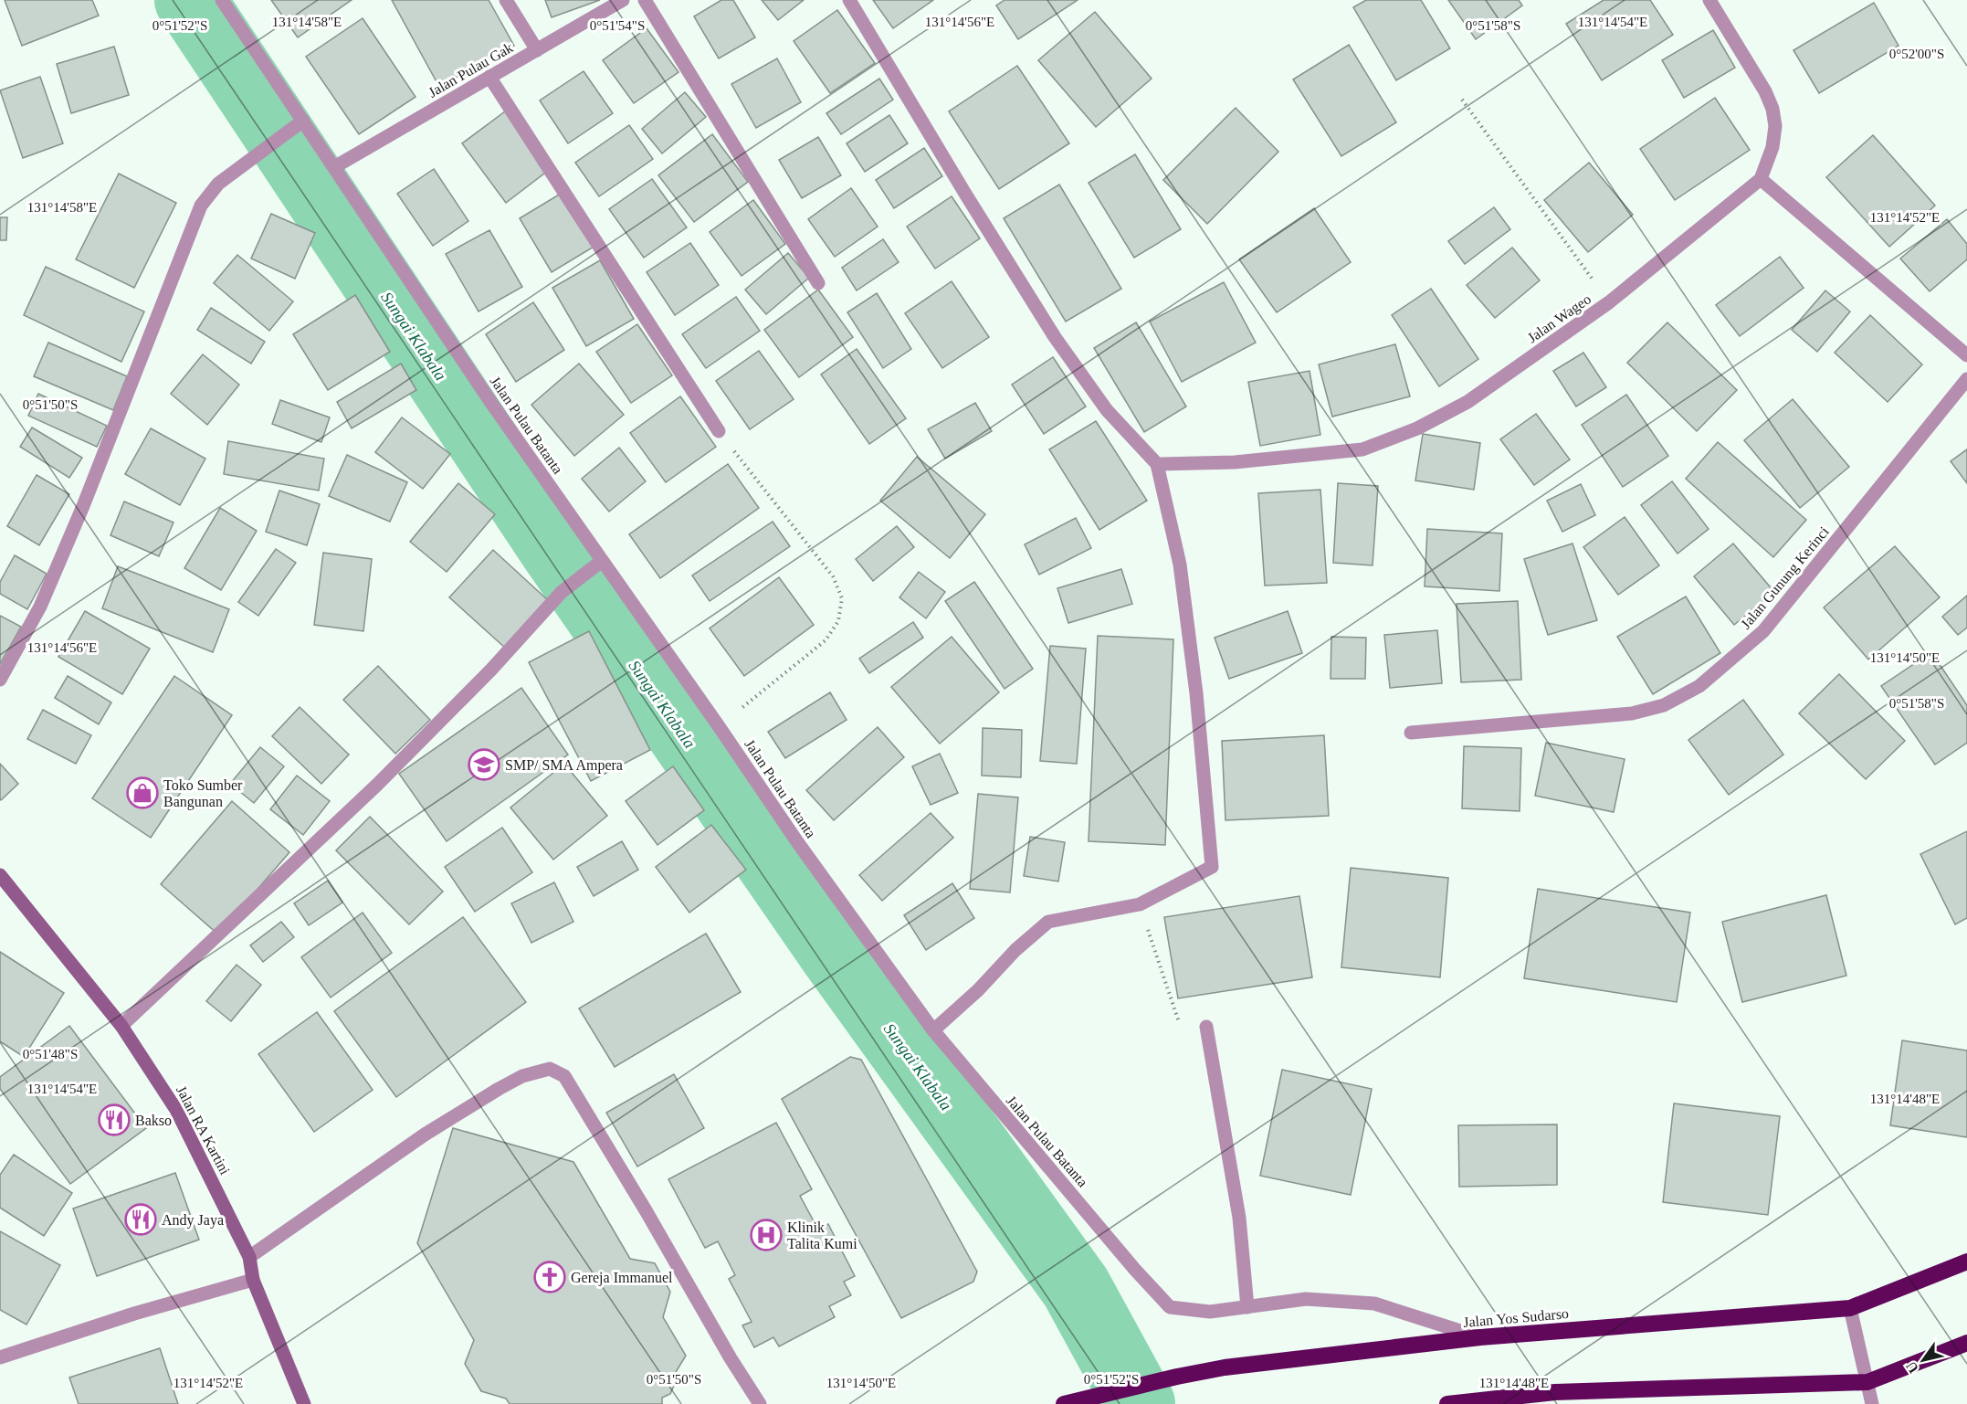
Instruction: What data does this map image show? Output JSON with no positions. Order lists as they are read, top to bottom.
{
  "streets": {
    "highway": ["Jalan Yos Sudarso"],
    "street": [
      "Jalan Pulau Gak",
      "Jalan Wageo",
      "Jalan Pulau Batanta",
      "Jalan Gunung Kerinci",
      "Jalan RA Kartini"
    ]
  },
  "crossings": [
    ["Jalan Pulau Gak", "Jalan Pulau Batanta"],
    ["Jalan Pulau Batanta", "Jalan Yos Sudarso"]
  ],
  "water": ["Sungai Klabala"],
  "places": {
    "school or university": ["SMP/ SMA Ampera"],
    "shop": ["Toko Sumber Bangunan"],
    "restaurant": ["Bakso", "Andy Jaya"],
    "hospital": ["Klinik Talita Kumi"],
    "church": ["Gereja Immanuel"]
  },
  "north": "bottom left",
  "coordinates": [
    "131°14'58\"E",
    "131°14'56\"E",
    "131°14'54\"E",
    "0°51'52\"S",
    "0°51'54\"S",
    "0°51'58\"S",
    "0°52'00\"S",
    "131°14'52\"E",
    "0°51'50\"S",
    "131°14'50\"E",
    "0°51'48\"S",
    "131°14'48\"E"
  ]
}
